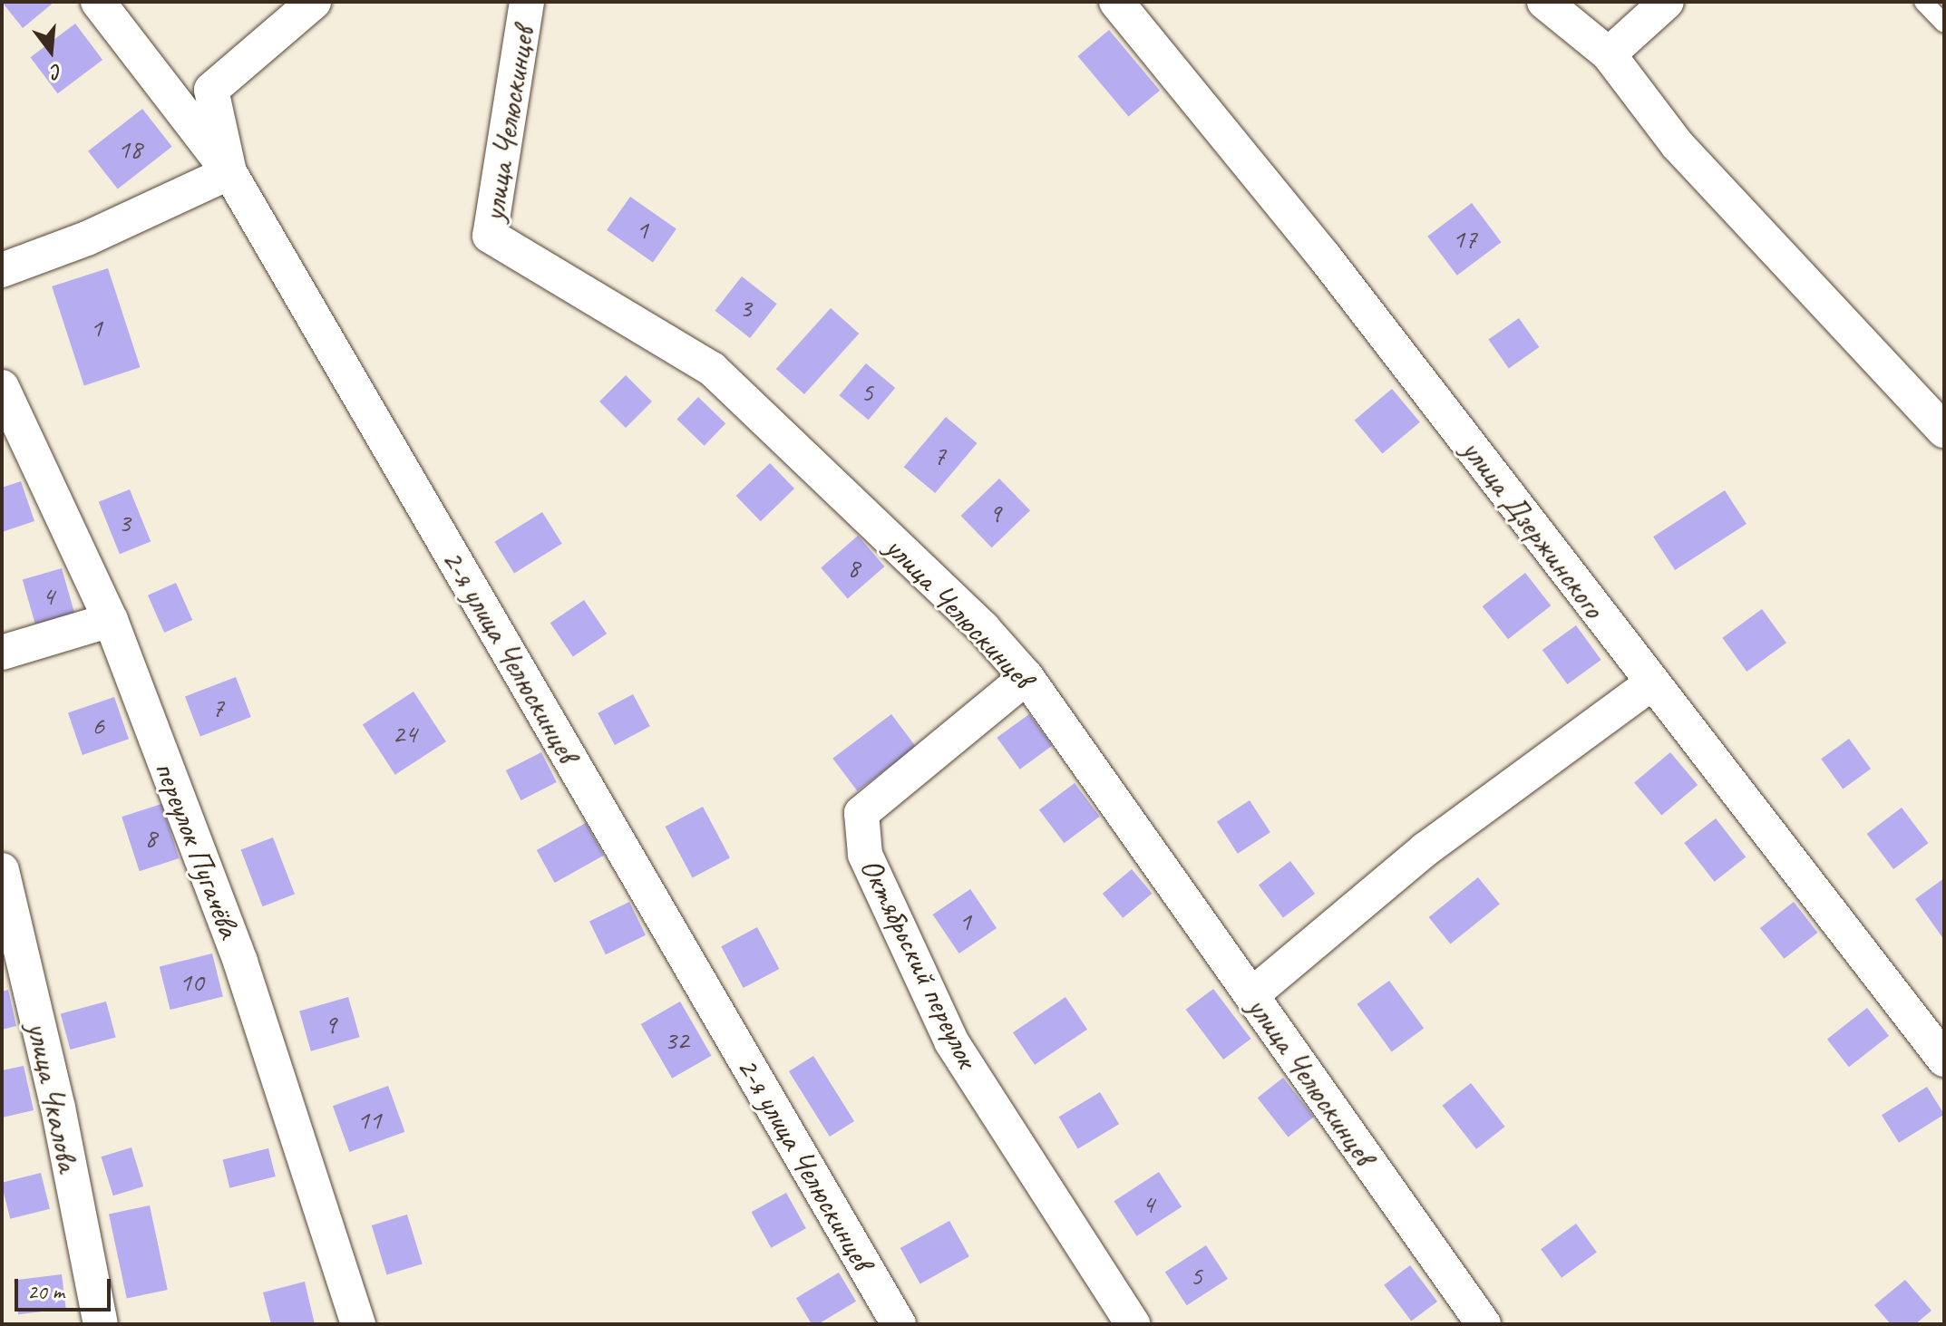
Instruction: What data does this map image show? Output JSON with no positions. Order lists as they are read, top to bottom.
{
  "streets": {
    "street": [
      "улица Челюскинцев",
      "улица Дзержинского",
      "2-я улица Челюскинцев",
      "переулок Пугачёва",
      "Октябрьский переулок",
      "улица Чкалова"
    ]
  },
  "crossings": [
    ["улица Челюскинцев", "Октябрьский переулок"]
  ],
  "house_numbers": [
    "18",
    "1",
    "17",
    "3",
    "1",
    "5",
    "7",
    "9",
    "3",
    "8",
    "4",
    "7",
    "6",
    "24",
    "8",
    "1",
    "10",
    "9",
    "32",
    "11",
    "4",
    "5"
  ],
  "scale_bar": "20 m",
  "north": "bottom"
}
